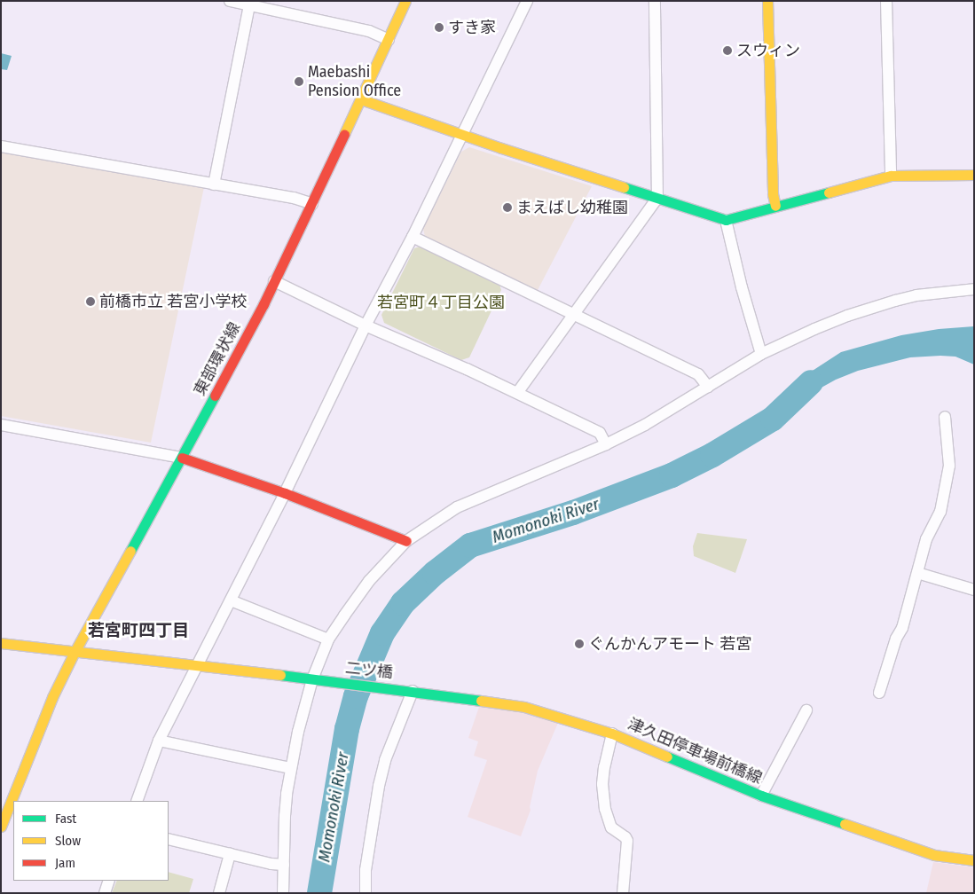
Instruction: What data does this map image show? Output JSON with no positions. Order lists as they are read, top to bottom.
{
  "streets": {
    "street": ["東部環状線", "二ツ橋", "津久田停車場前橋線"]
  },
  "crossings": [
    ["二ツ橋", "津久田停車場前橋線"]
  ],
  "districts": ["若宮町四丁目"],
  "water": ["Momonoki River"],
  "parks": ["若宮町４丁目公園"],
  "places": [
    "すき家",
    "スウィン",
    "Maebashi Pension Office",
    "まえばし幼稚園",
    "前橋市立 若宮小学校",
    "ぐんかんアモート 若宮"
  ],
  "legend": ["Fast", "Slow", "Jam"]
}
